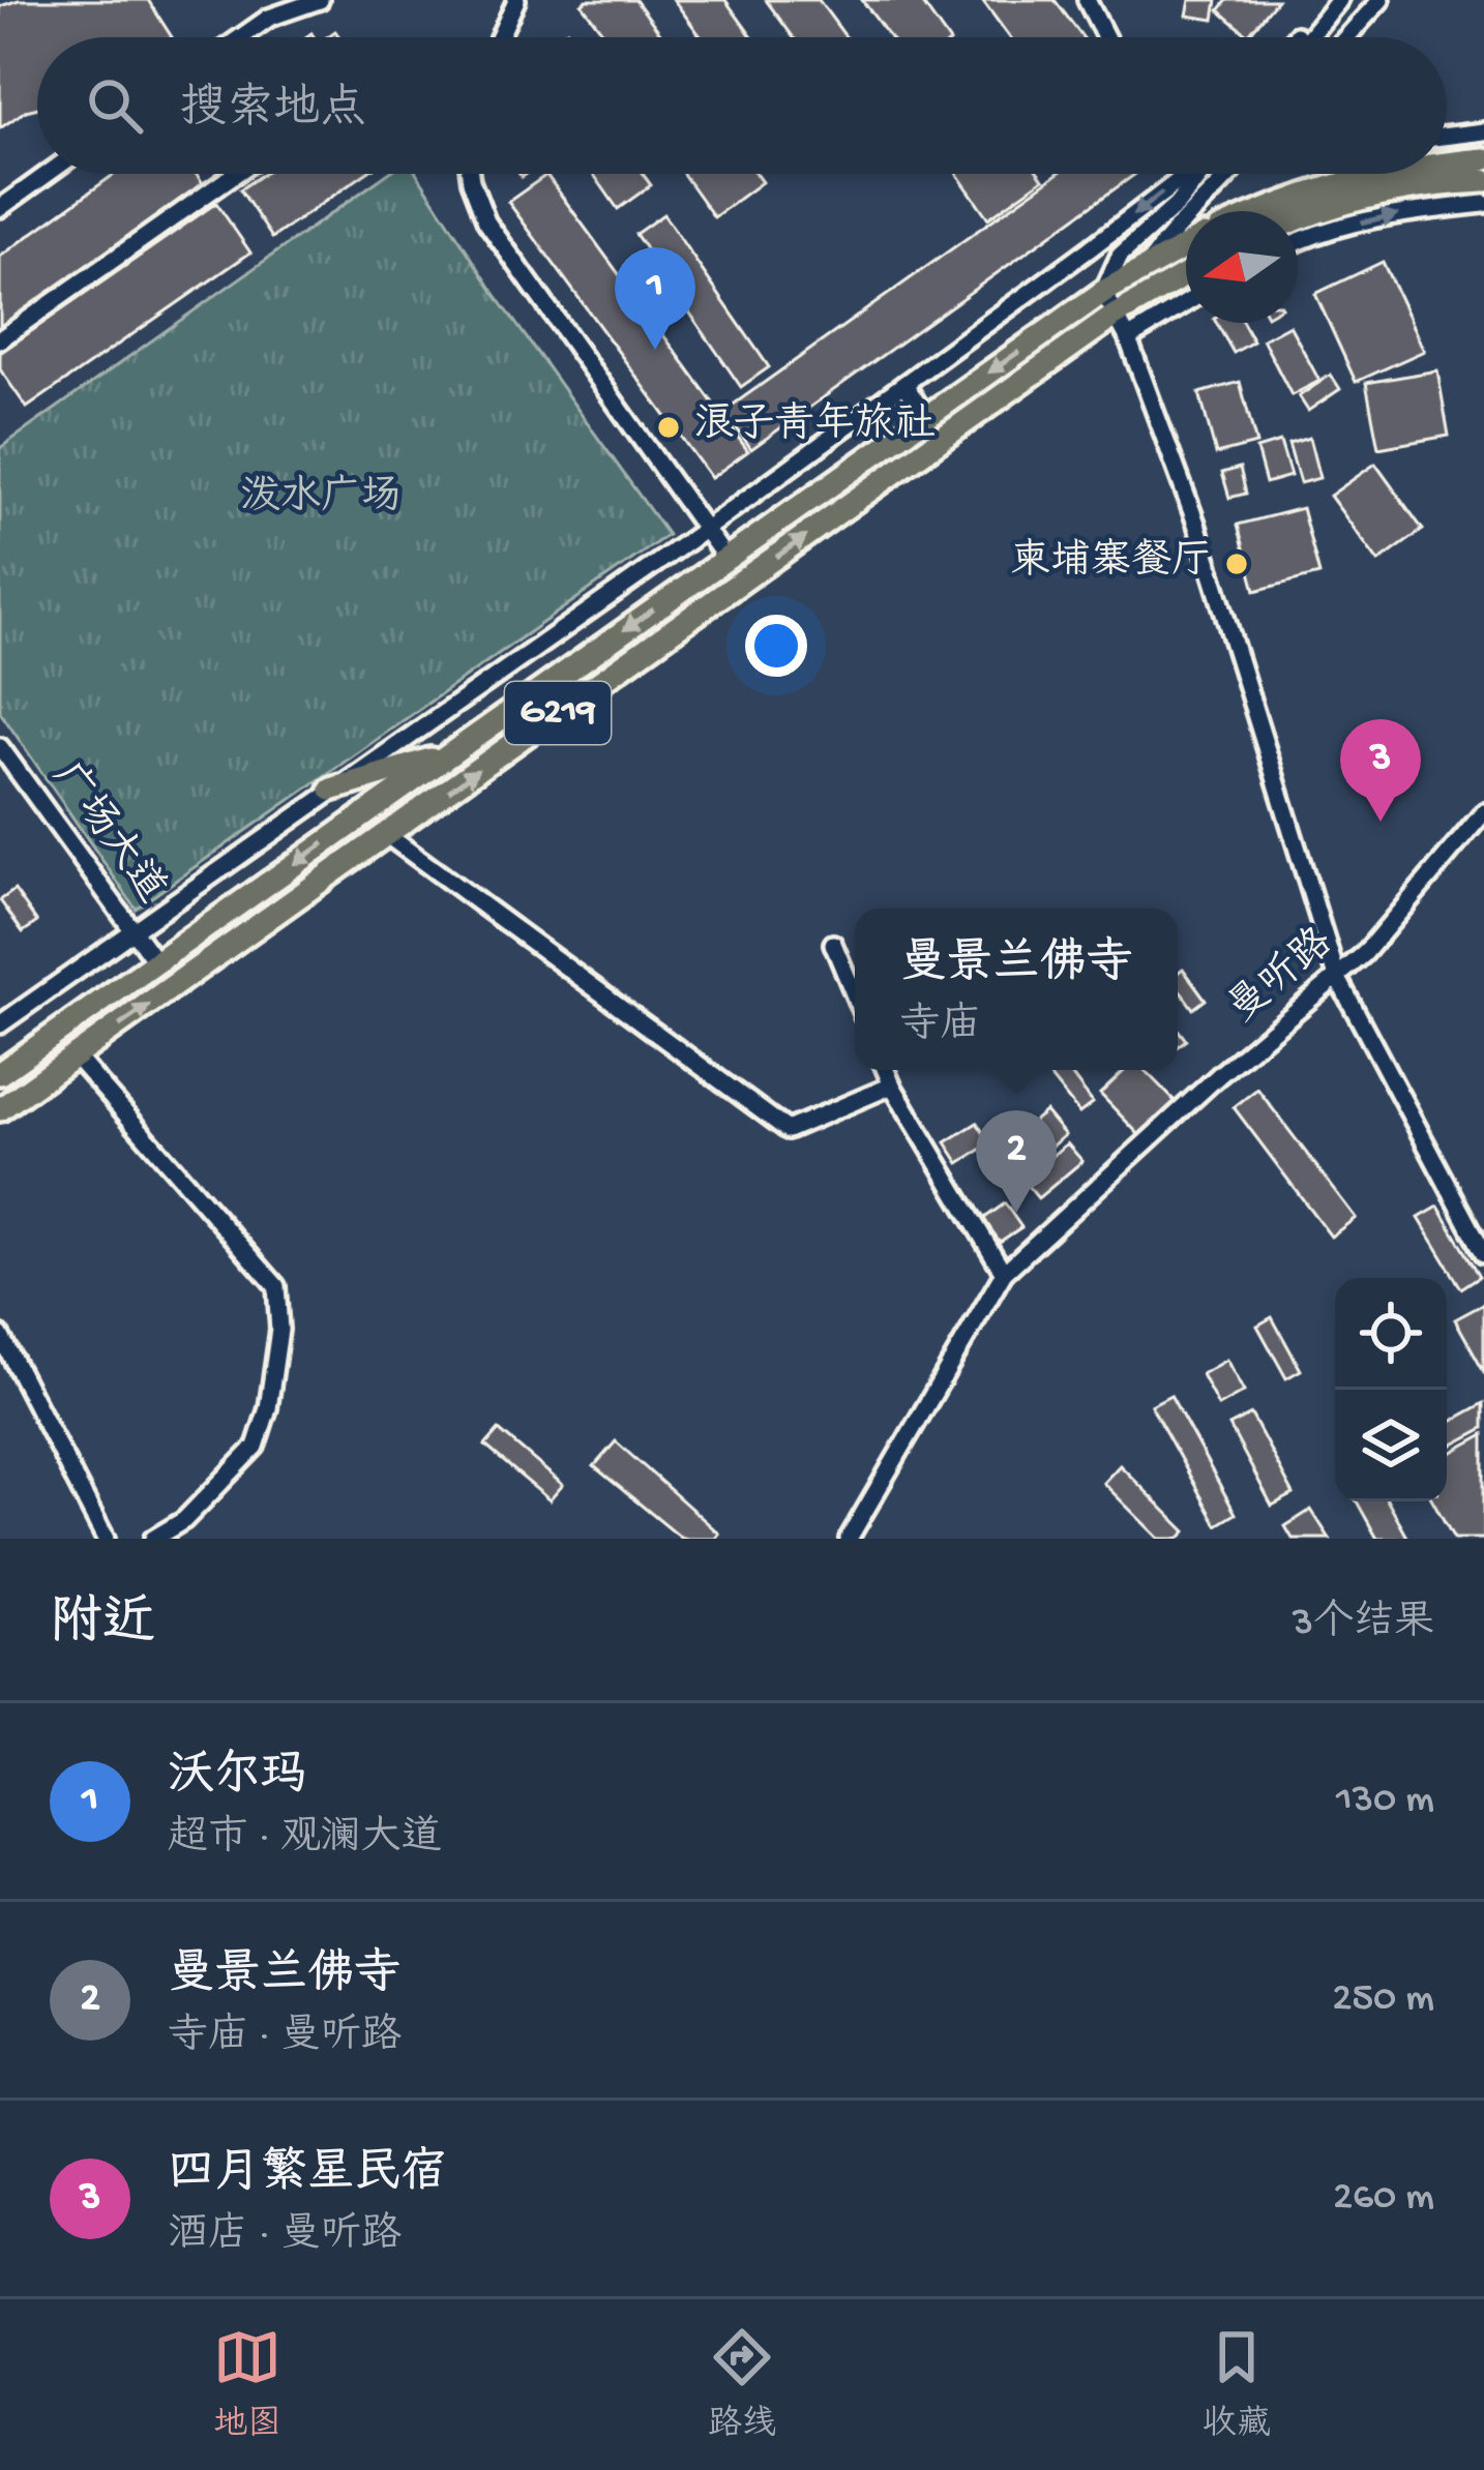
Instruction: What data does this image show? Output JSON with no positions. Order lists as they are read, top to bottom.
{
  "streets": {
    "highway": ["G219"],
    "street": ["广场大道", "曼听路"]
  },
  "crossings": [
    ["G219", "广场大道"]
  ],
  "parks": ["泼水广场"],
  "places": ["浪子青年旅社", "柬埔寨餐厅"],
  "north": "left",
  "page": {
    "search": "搜索地点",
    "pins": ["1", "3", "2"],
    "popup": ["曼景兰佛寺", "寺庙"],
    "heading": ["附近", "3个结果"],
    "list": [
      {
        "mark": "1",
        "name": "沃尔玛",
        "note": "超市 · 观澜大道",
        "value": "130 m"
      },
      {
        "mark": "2",
        "name": "曼景兰佛寺",
        "note": "寺庙 · 曼听路",
        "value": "250 m"
      },
      {
        "mark": "3",
        "name": "四月繁星民宿",
        "note": "酒店 · 曼听路",
        "value": "260 m"
      }
    ],
    "nav": ["地图", "路线", "收藏"]
  }
}
